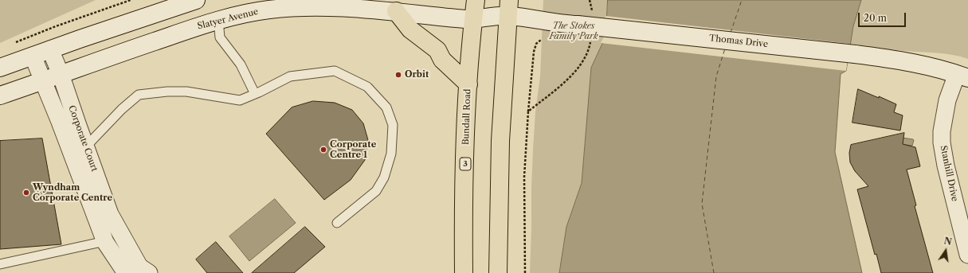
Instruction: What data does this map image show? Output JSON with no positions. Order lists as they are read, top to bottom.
{
  "streets": {
    "main road": [
      "Slatyer Avenue",
      "Thomas Drive",
      "Bundall Road",
      "3"
    ],
    "street": ["Corporate Court", "Stanhill Drive"]
  },
  "crossings": [
    ["Slatyer Avenue", "Thomas Drive"],
    ["Slatyer Avenue", "Bundall Road"],
    ["Slatyer Avenue", "Corporate Court"],
    ["Thomas Drive", "Stanhill Drive"]
  ],
  "parks": ["The Stokes Family Park"],
  "places": ["Orbit", "Corporate Centre 1", "Wyndham Corporate Centre"],
  "scale_bar": "20 m",
  "north": "top"
}
